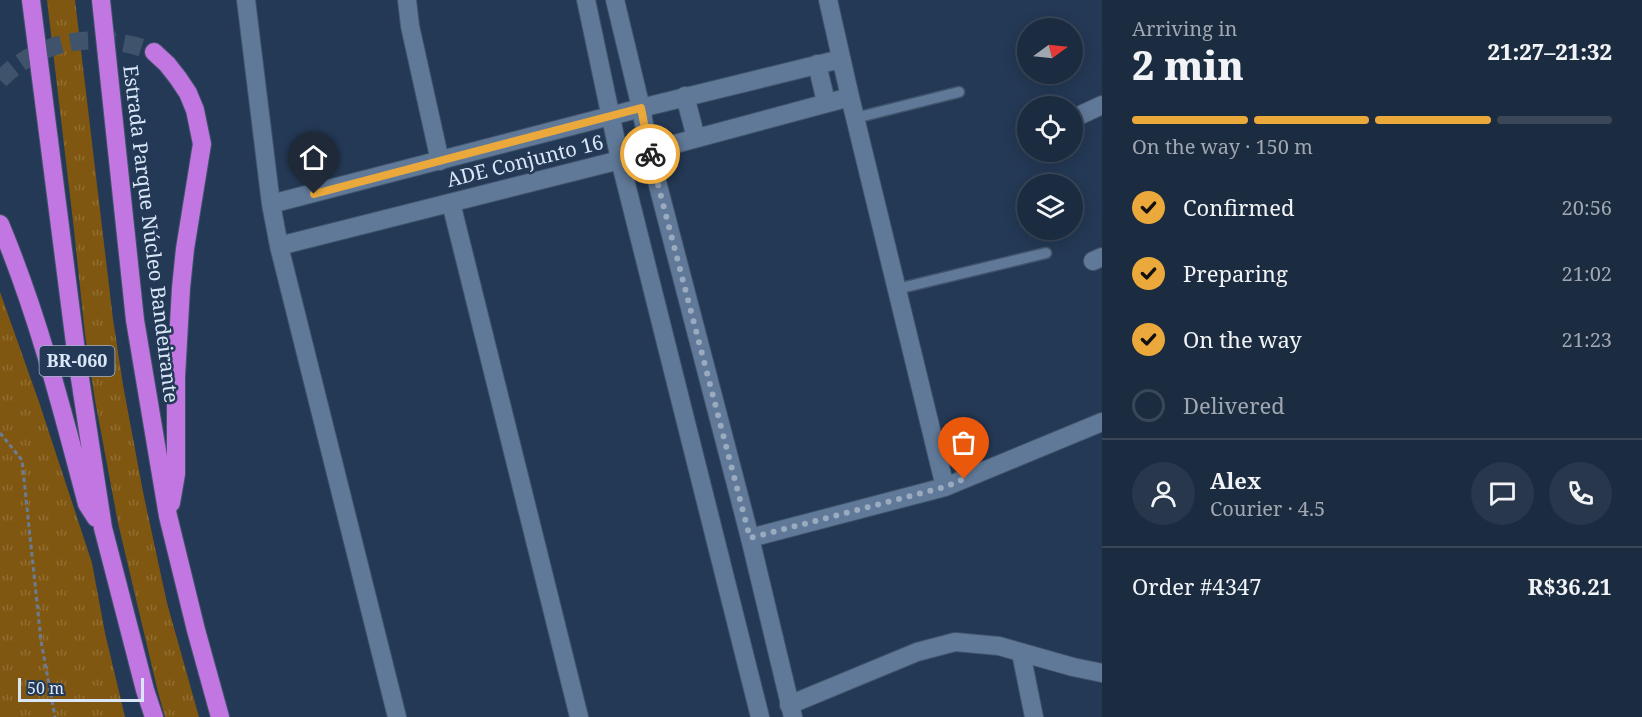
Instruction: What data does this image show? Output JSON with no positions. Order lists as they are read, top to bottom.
{
  "streets": {
    "highway": ["Estrada Parque Núcleo Bandeirante", "BR-060"],
    "street": ["ADE Conjunto 16"]
  },
  "scale_bar": "50 m",
  "north": "right",
  "page": {
    "heading": ["2 min", "Arriving in", "21:27–21:32"],
    "panel": [
      "Alex",
      "Courier · 4.5",
      "Order #4347",
      "R$36.21"
    ],
    "bar": "On the way · 150 m",
    "list": [
      ["Confirmed", "20:56"],
      ["Preparing", "21:02"],
      ["On the way", "21:23"],
      "Delivered"
    ],
    "scale": "50 m"
  }
}
